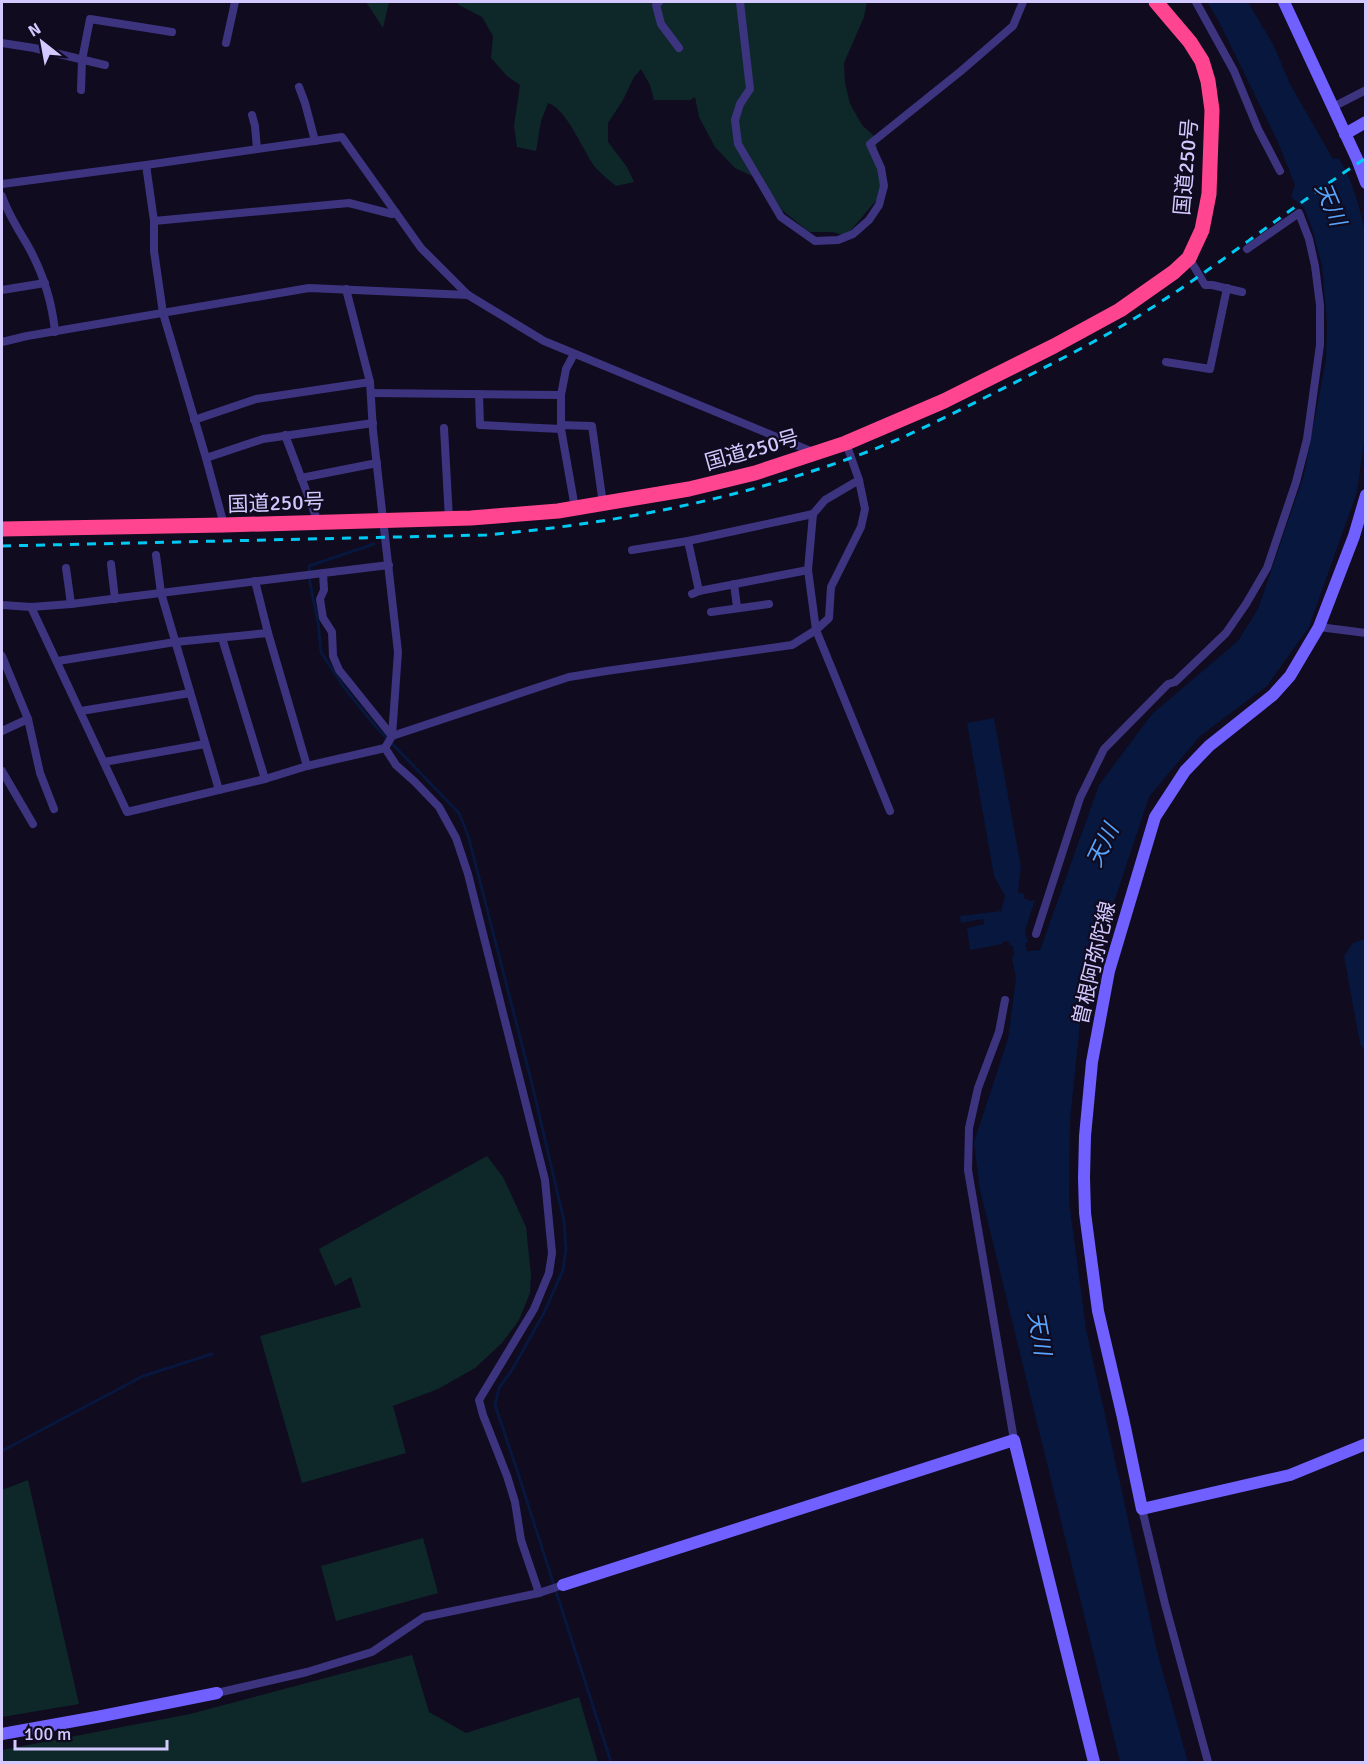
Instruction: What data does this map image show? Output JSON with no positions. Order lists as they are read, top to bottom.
{
  "streets": {
    "highway": ["国道250号"],
    "main road": ["曽根阿弥陀線"]
  },
  "water": ["天川"],
  "scale_bar": "100 m",
  "north": "top left"
}
